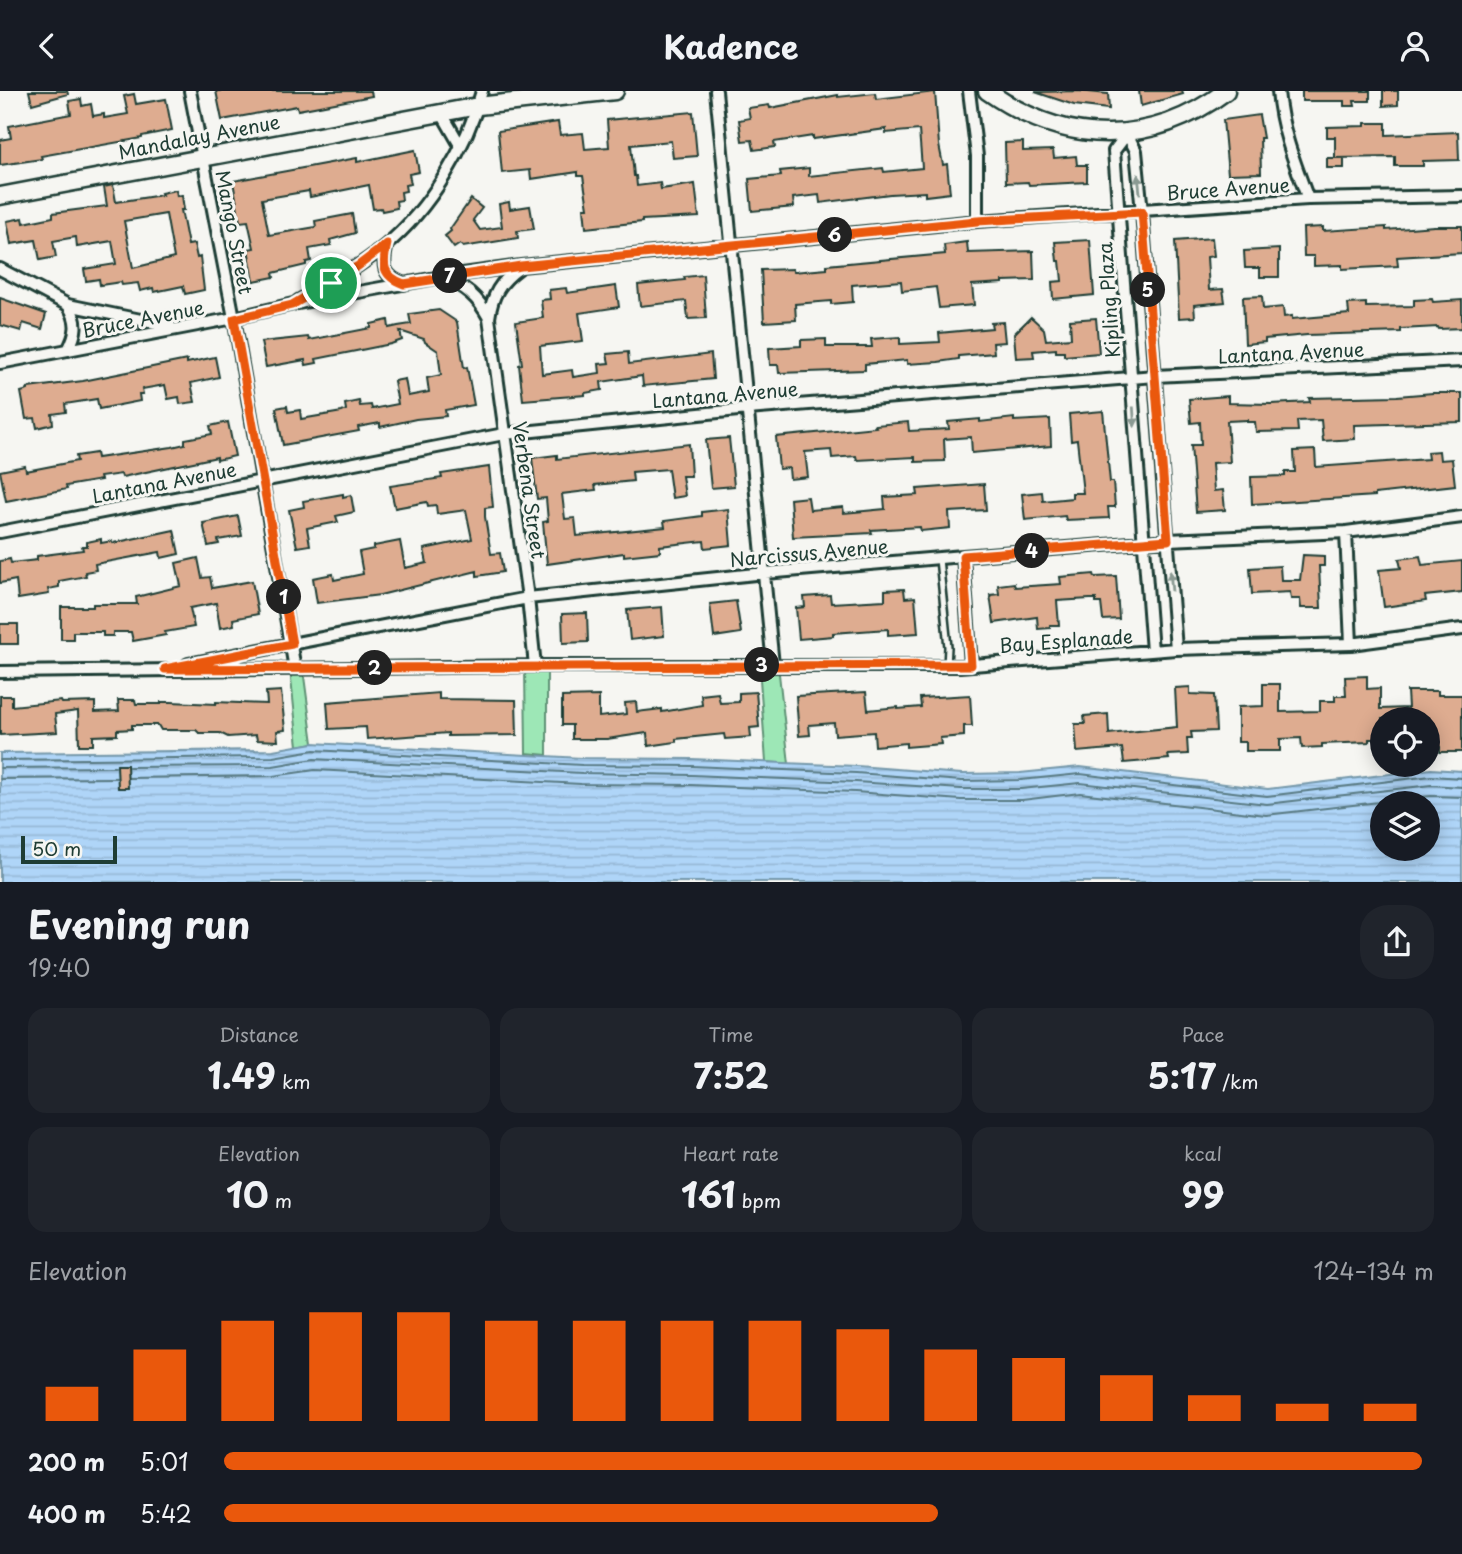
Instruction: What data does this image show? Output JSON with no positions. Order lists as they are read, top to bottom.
{
  "streets": {
    "street": [
      "Mandalay Avenue",
      "Bruce Avenue",
      "Mango Street",
      "Kipling Plaza",
      "Lantana Avenue",
      "Verbena Street",
      "Narcissus Avenue",
      "Bay Esplanade"
    ]
  },
  "crossings": [
    ["Mandalay Avenue", "Mango Street"],
    ["Bruce Avenue", "Mango Street"],
    ["Bruce Avenue", "Kipling Plaza"],
    ["Bruce Avenue", "Verbena Street"],
    ["Mango Street", "Lantana Avenue"],
    ["Mango Street", "Narcissus Avenue"],
    ["Mango Street", "Bay Esplanade"],
    ["Kipling Plaza", "Lantana Avenue"],
    ["Kipling Plaza", "Narcissus Avenue"],
    ["Kipling Plaza", "Bay Esplanade"],
    ["Lantana Avenue", "Verbena Street"],
    ["Verbena Street", "Narcissus Avenue"],
    ["Verbena Street", "Bay Esplanade"],
    ["Narcissus Avenue", "Bay Esplanade"]
  ],
  "scale_bar": "50 m",
  "page": {
    "header": "Kadence",
    "pins": [
      "6",
      "7",
      "5",
      "4",
      "1",
      "3",
      "2"
    ],
    "scale": "50 m",
    "heading": ["Evening run", "19:40"],
    "stats": [
      ["Distance", "1.49 km"],
      ["Time", "7:52"],
      ["Pace", "5:17 /km"],
      ["Elevation", "10 m"],
      ["Heart rate", "161 bpm"],
      ["kcal", "99"]
    ],
    "chart": ["Elevation", "124–134 m"],
    "list": [
      {
        "name": "200 m",
        "note": "5:01"
      },
      {
        "name": "400 m",
        "note": "5:42"
      }
    ]
  }
}
